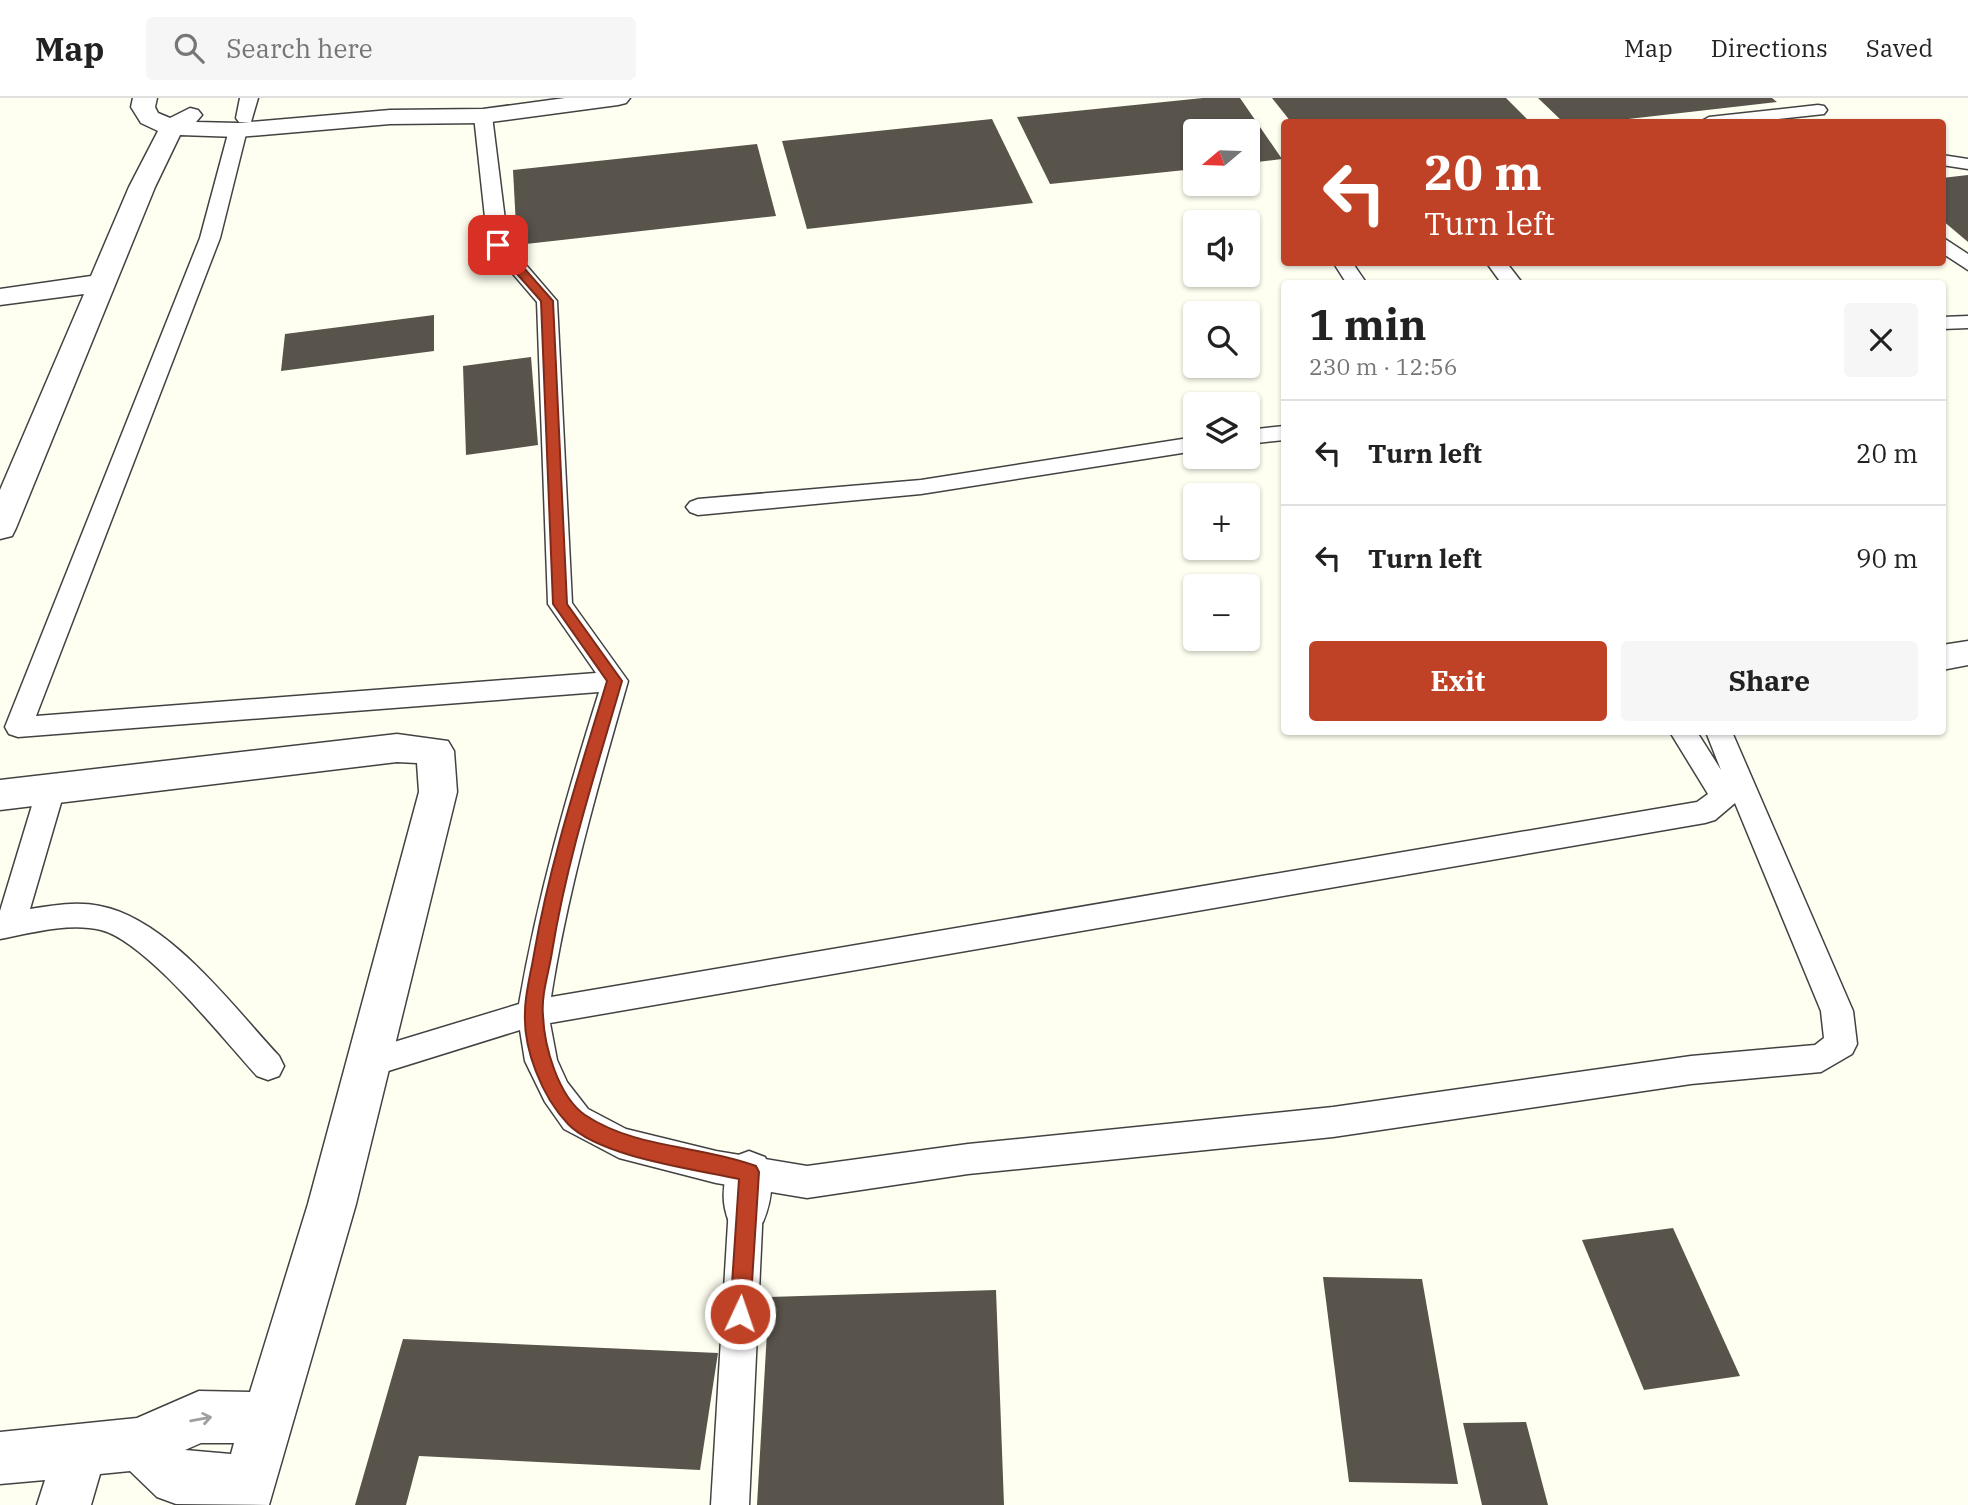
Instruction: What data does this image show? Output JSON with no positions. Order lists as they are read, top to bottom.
{
  "north": "left",
  "page": {
    "header": "Map",
    "search": "Search here",
    "nav": ["Map", "Directions", "Saved"],
    "map_buttons": ["+", "−"],
    "turn": ["20 m", "Turn left"],
    "heading": ["1 min", "230 m · 12:56"],
    "list": [
      {
        "name": "Turn left",
        "value": "20 m"
      },
      {
        "name": "Turn left",
        "value": "90 m"
      }
    ],
    "buttons": ["Exit", "Share"]
  }
}
